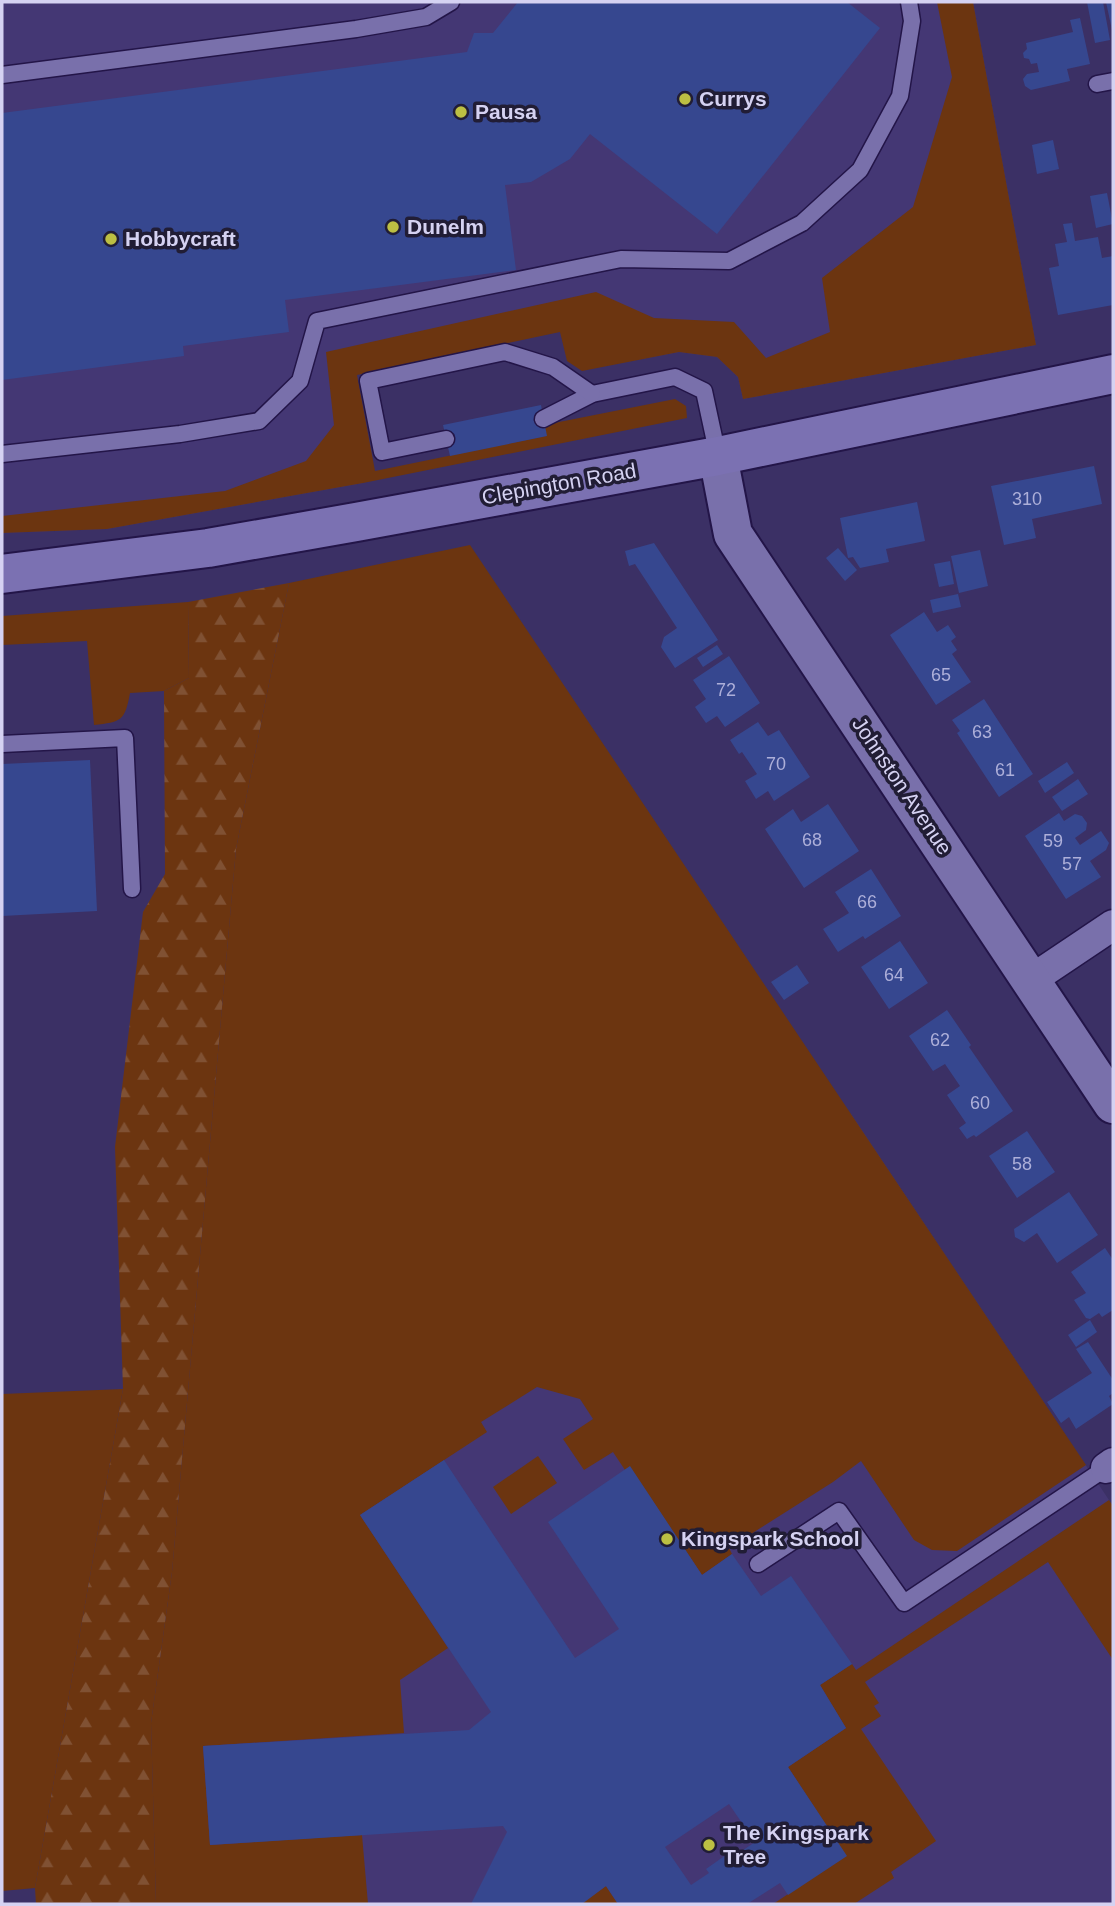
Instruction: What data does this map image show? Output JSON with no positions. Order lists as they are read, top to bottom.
{
  "streets": {
    "main road": ["Clepington Road"],
    "street": ["Johnston Avenue"]
  },
  "crossings": [
    ["Clepington Road", "Johnston Avenue"]
  ],
  "places": [
    "Currys",
    "Pausa",
    "Dunelm",
    "Hobbycraft",
    "Kingspark School",
    "The Kingspark Tree"
  ],
  "house_numbers": [
    "310",
    "65",
    "72",
    "63",
    "70",
    "61",
    "68",
    "59",
    "57",
    "66",
    "64",
    "62",
    "60",
    "58"
  ]
}
